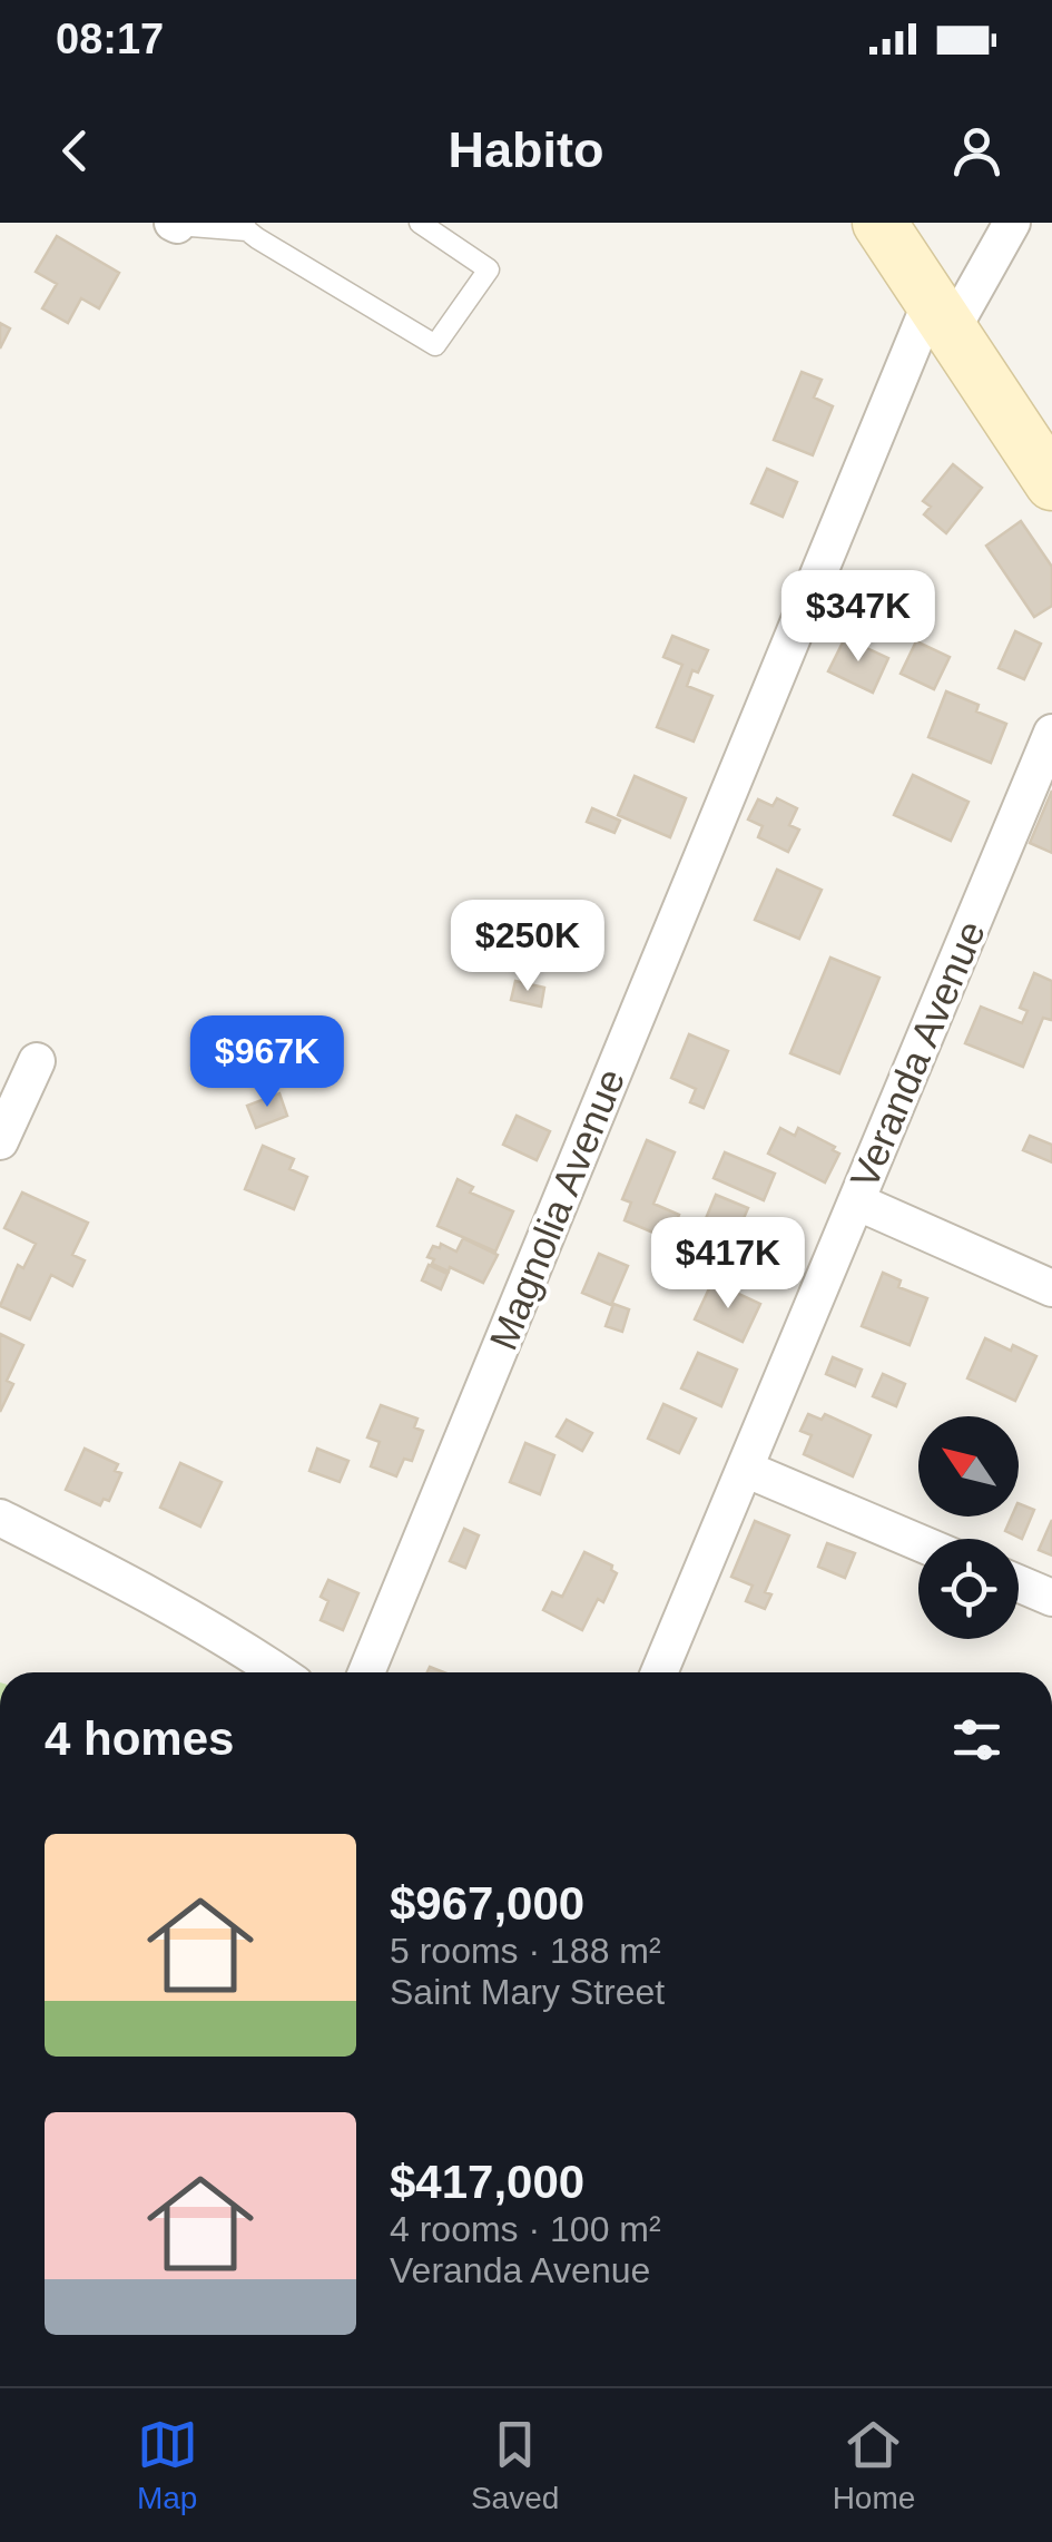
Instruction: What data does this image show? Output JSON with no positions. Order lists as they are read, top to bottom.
{
  "streets": {
    "street": ["Veranda Avenue", "Magnolia Avenue"]
  },
  "north": "top left",
  "page": {
    "status": "08:17",
    "header": "Habito",
    "price": [
      "$347K",
      "$250K",
      "$967K",
      "$417K"
    ],
    "heading": "4 homes",
    "list": [
      {
        "name": "$967,000",
        "note": "5 rooms · 188 m² · Saint Mary Street"
      },
      {
        "name": "$417,000",
        "note": "4 rooms · 100 m² · Veranda Avenue"
      }
    ],
    "tabs": ["Map", "Saved", "Home"]
  }
}
